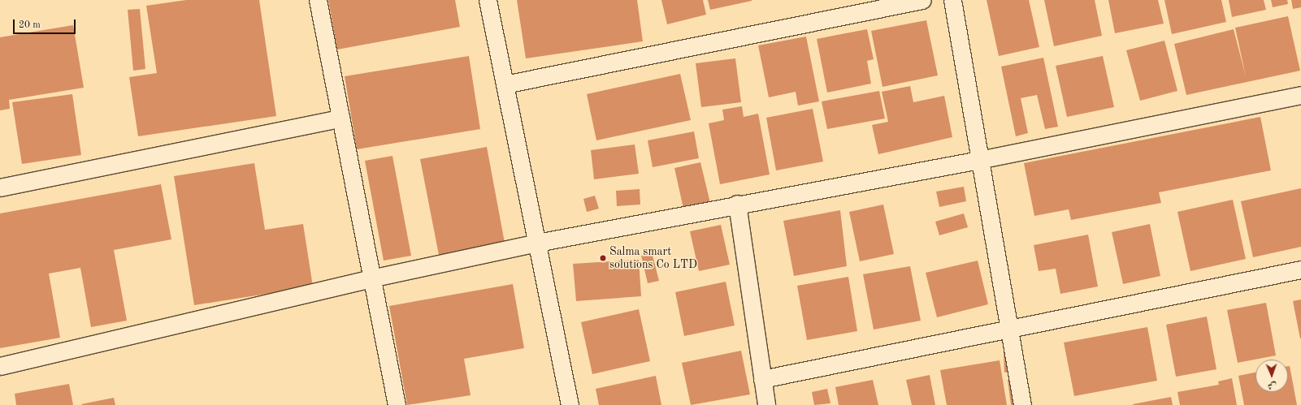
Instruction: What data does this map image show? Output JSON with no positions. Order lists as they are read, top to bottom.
{
  "places": ["Salma smart solutions Co LTD"],
  "scale_bar": "20 m",
  "north": "bottom"
}
